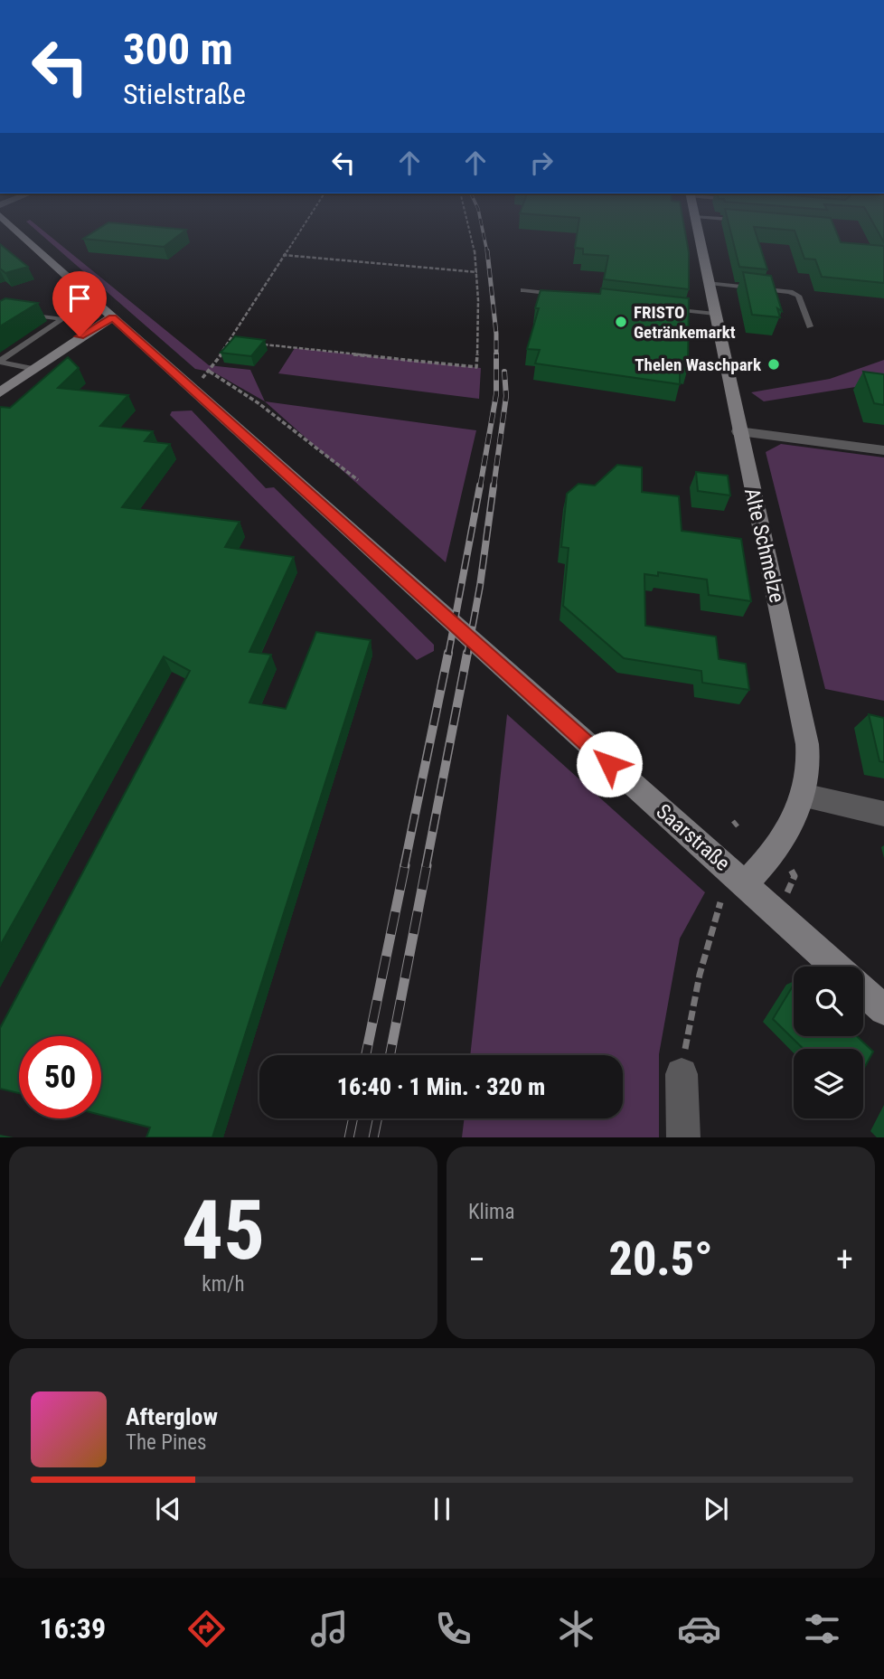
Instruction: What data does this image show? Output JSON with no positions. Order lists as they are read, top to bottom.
{
  "streets": {
    "main road": ["Alte Schmelze", "Saarstraße"]
  },
  "crossings": [
    ["Alte Schmelze", "Saarstraße"]
  ],
  "places": ["FRISTO Getränkemarkt", "Thelen Waschpark"],
  "page": {
    "turn": ["300 m", "Stielstraße"],
    "limit": "50",
    "trip": "16:40 · 1 Min. · 320 m",
    "tile": [
      ["45", "km/h"],
      "Klima"
    ],
    "heat": ["−", "20.5°", "+"],
    "song": ["Afterglow", "The Pines"],
    "tabs": "16:39"
  }
}
